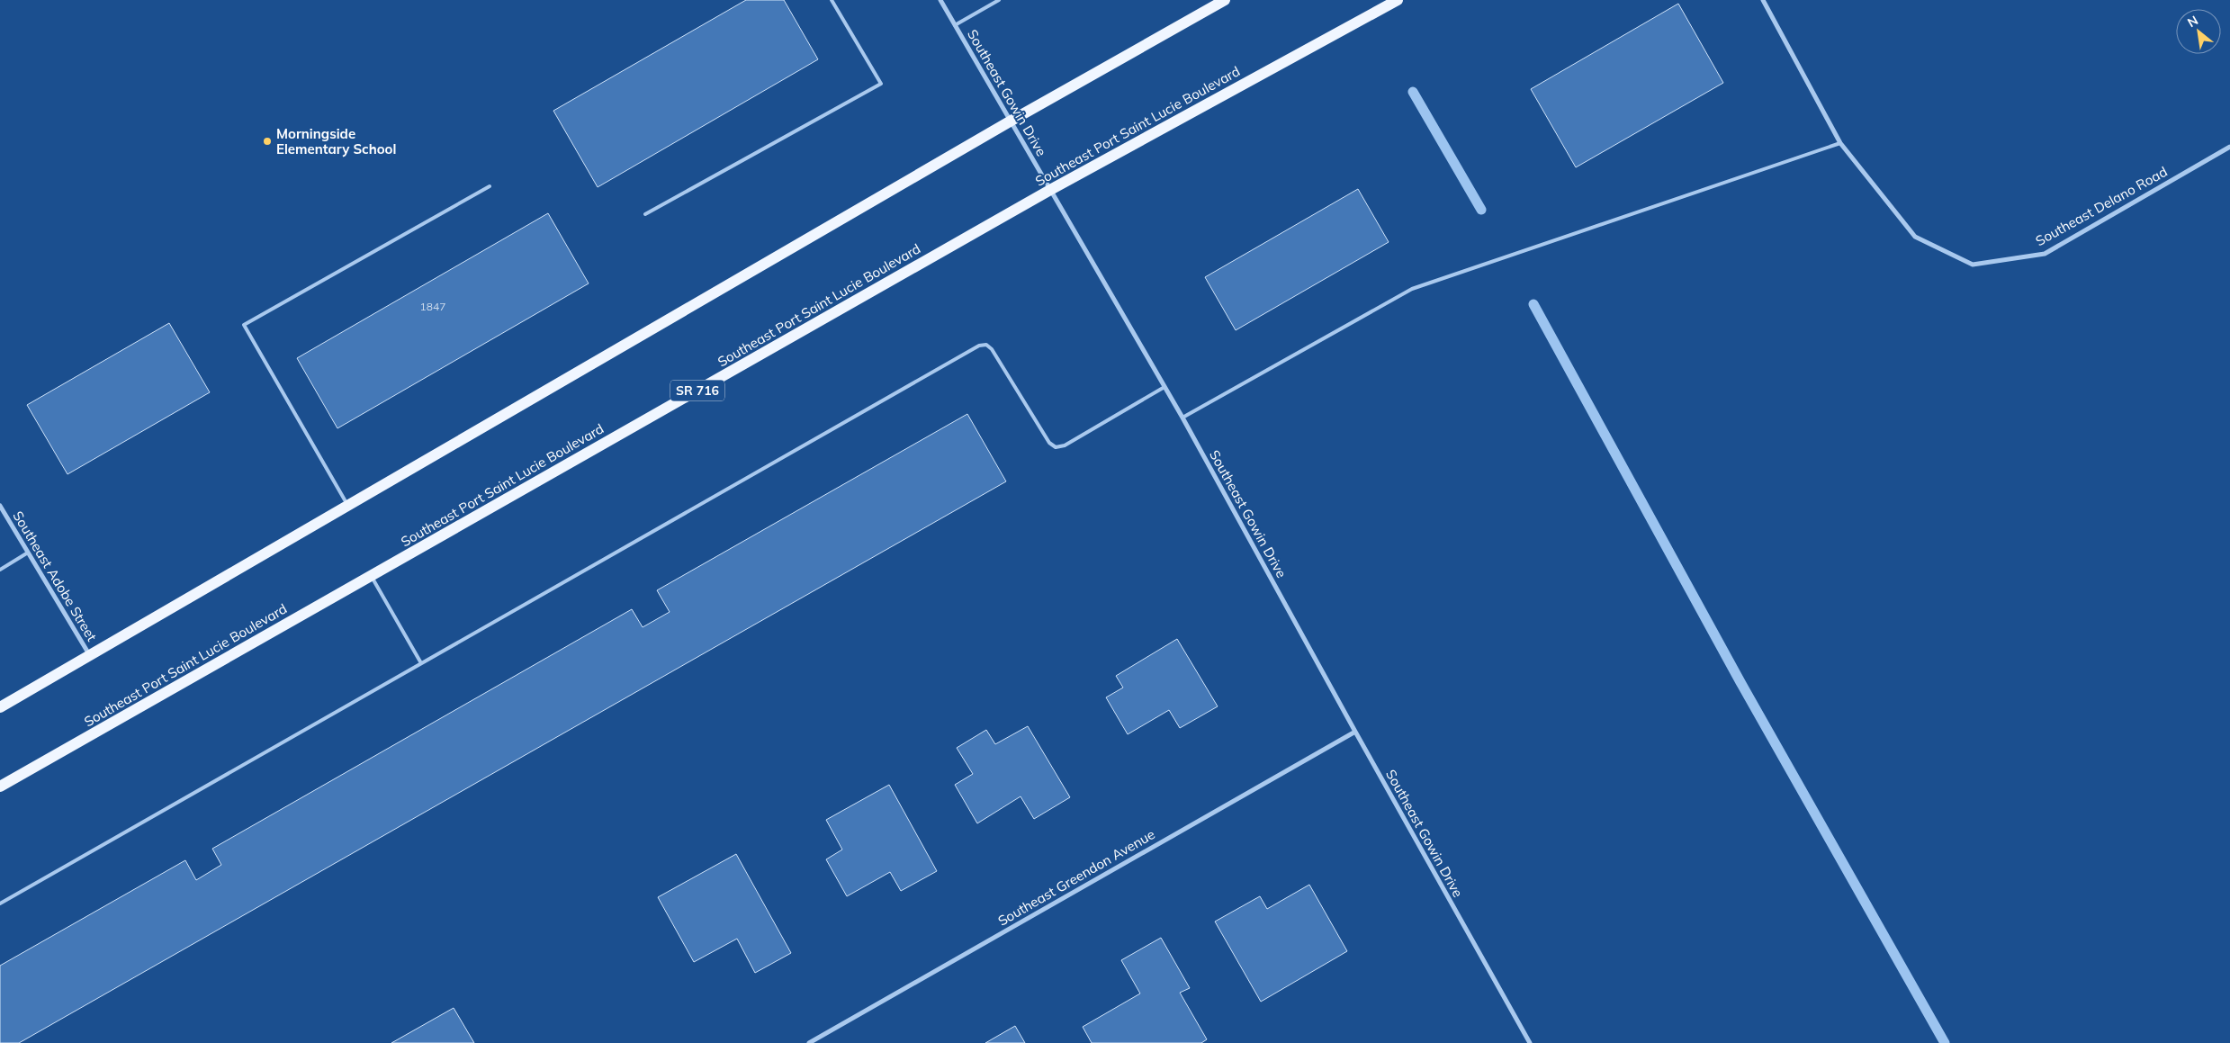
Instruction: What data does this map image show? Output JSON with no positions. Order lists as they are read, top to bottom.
{
  "streets": {
    "main road": ["Southeast Port Saint Lucie Boulevard", "SR 716"],
    "street": [
      "Southeast Gowin Drive",
      "Southeast Delano Road",
      "Southeast Adobe Street",
      "Southeast Greendon Avenue"
    ]
  },
  "crossings": [
    ["Southeast Gowin Drive", "Southeast Port Saint Lucie Boulevard"],
    ["Southeast Gowin Drive", "Southeast Greendon Avenue"]
  ],
  "places": ["Morningside Elementary School"],
  "house_numbers": ["1847"],
  "north": "top left"
}
